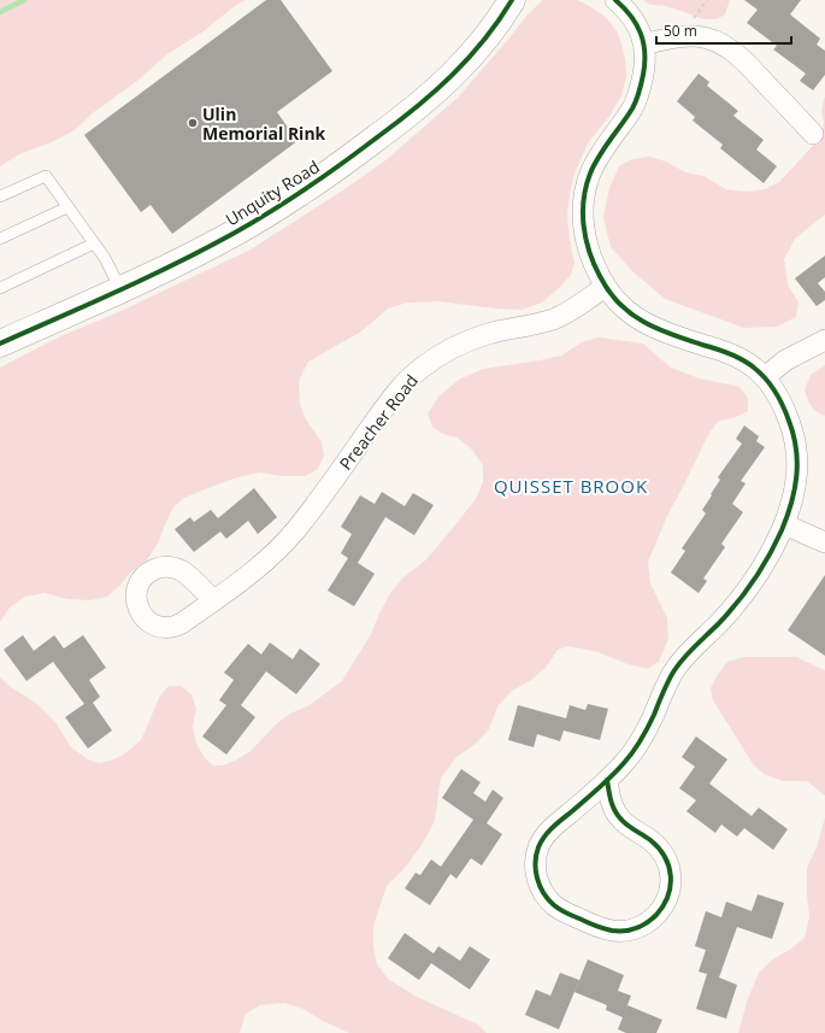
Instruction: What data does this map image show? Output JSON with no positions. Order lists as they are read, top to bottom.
{
  "streets": {
    "main road": ["Unquity Road"],
    "street": ["Preacher Road"]
  },
  "districts": ["QUISSET BROOK"],
  "places": ["Ulin Memorial Rink"],
  "scale_bar": "50 m"
}
